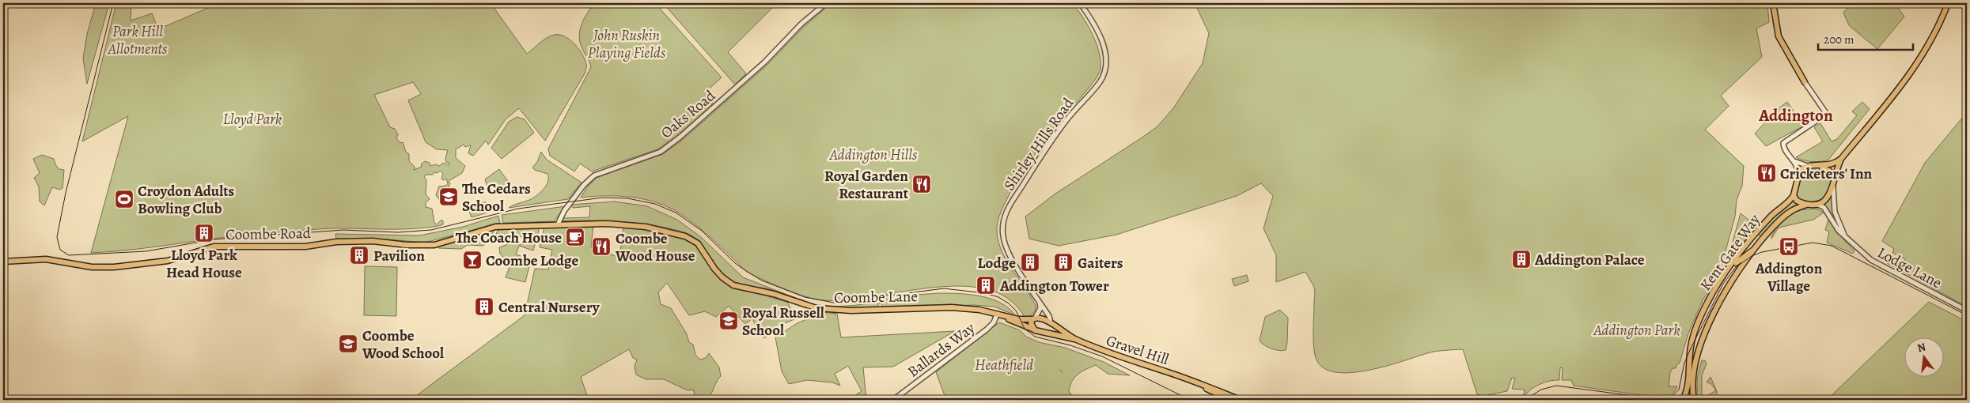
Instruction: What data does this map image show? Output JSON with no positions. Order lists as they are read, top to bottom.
{
  "streets": {
    "main road": [
      "Coombe Road",
      "Kent Gate Way",
      "Coombe Lane",
      "Gravel Hill"
    ],
    "street": [
      "Oaks Road",
      "Shirley Hills Road",
      "Lodge Lane",
      "Ballards Way"
    ]
  },
  "crossings": [
    ["Oaks Road", "Coombe Road"],
    ["Oaks Road", "Coombe Lane"],
    ["Shirley Hills Road", "Gravel Hill"],
    ["Coombe Road", "Coombe Lane"],
    ["Kent Gate Way", "Lodge Lane"],
    ["Coombe Lane", "Ballards Way"],
    ["Coombe Lane", "Gravel Hill"]
  ],
  "districts": ["Addington"],
  "parks": [
    "Park Hill Allotments",
    "John Ruskin Playing Fields",
    "Lloyd Park",
    "Addington Hills",
    "Addington Park",
    "Heathfield"
  ],
  "places": {
    "restaurant": ["Cricketers' Inn", "Royal Garden Restaurant", "Coombe Wood House"],
    "school or university": ["The Cedars School", "Royal Russell School", "Coombe Wood School"],
    "sports": ["Croydon Adults Bowling Club"],
    "building": [
      "Lloyd Park Head House",
      "Pavilion",
      "Addington Palace",
      "Lodge",
      "Gaiters",
      "Addington Tower",
      "Central Nursery"
    ],
    "cafe": ["The Coach House"],
    "bus stop": ["Addington Village"],
    "bar": ["Coombe Lodge"]
  },
  "scale_bar": "200 m",
  "north": "top"
}
